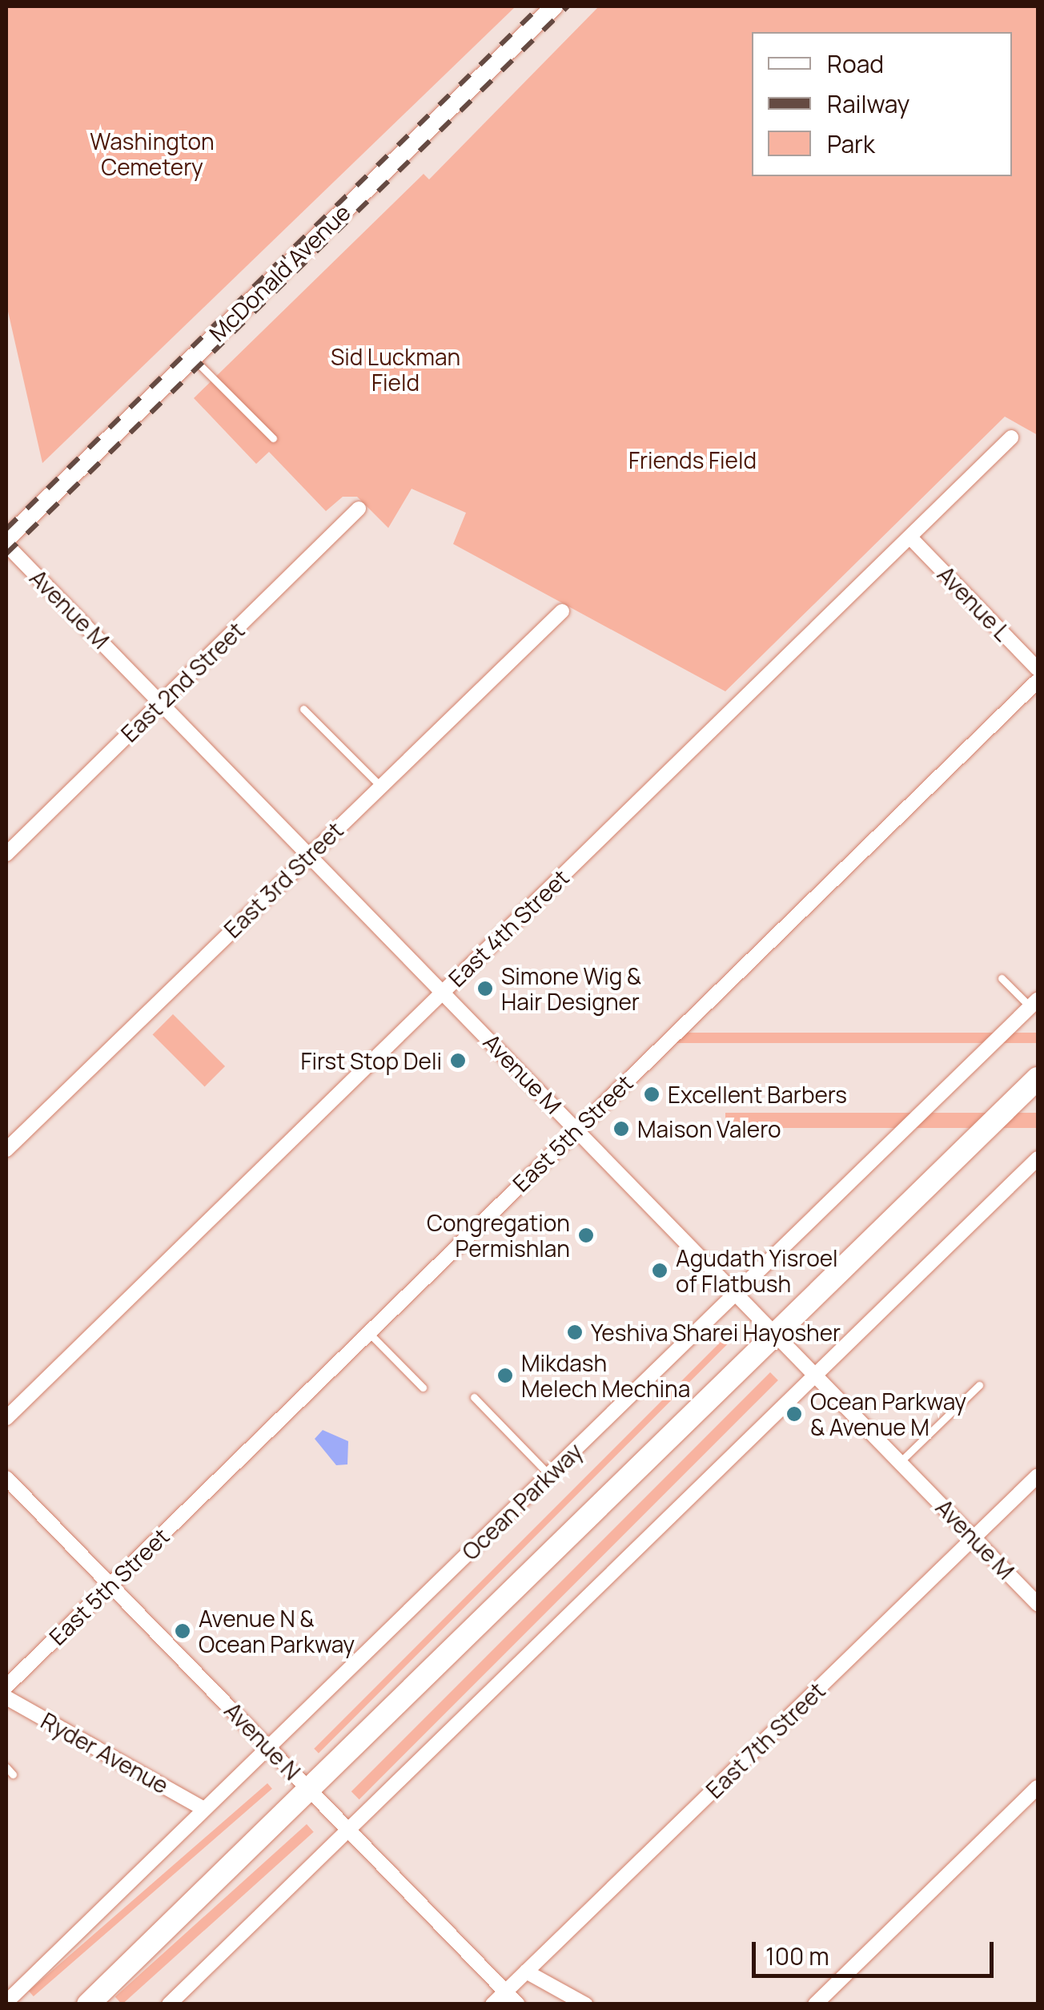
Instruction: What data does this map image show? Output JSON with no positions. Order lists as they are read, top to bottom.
{
  "streets": {
    "main road": ["McDonald Avenue"],
    "street": [
      "Avenue L",
      "Avenue M",
      "East 2nd Street",
      "East 3rd Street",
      "East 4th Street",
      "East 5th Street",
      "Ocean Parkway",
      "East 7th Street",
      "Avenue N",
      "Ryder Avenue"
    ]
  },
  "crossings": [
    ["McDonald Avenue", "Avenue M"],
    ["Avenue L", "East 4th Street"],
    ["Avenue M", "East 2nd Street"],
    ["Avenue M", "East 3rd Street"],
    ["Avenue M", "East 4th Street"],
    ["Avenue M", "East 5th Street"],
    ["Avenue M", "Ocean Parkway"],
    ["Avenue M", "East 7th Street"],
    ["East 5th Street", "Avenue N"],
    ["Ocean Parkway", "Avenue N"],
    ["Ocean Parkway", "Ryder Avenue"],
    ["East 7th Street", "Avenue N"]
  ],
  "parks": ["Washington Cemetery", "Sid Luckman Field", "Friends Field"],
  "places": [
    "Simone Wig & Hair Designer",
    "First Stop Deli",
    "Excellent Barbers",
    "Maison Valero",
    "Congregation Permishlan",
    "Agudath Yisroel of Flatbush",
    "Yeshiva Sharei Hayosher",
    "Mikdash Melech Mechina",
    "Ocean Parkway & Avenue M",
    "Avenue N & Ocean Parkway"
  ],
  "legend": ["Road", "Railway", "Park"],
  "scale_bar": "100 m"
}
